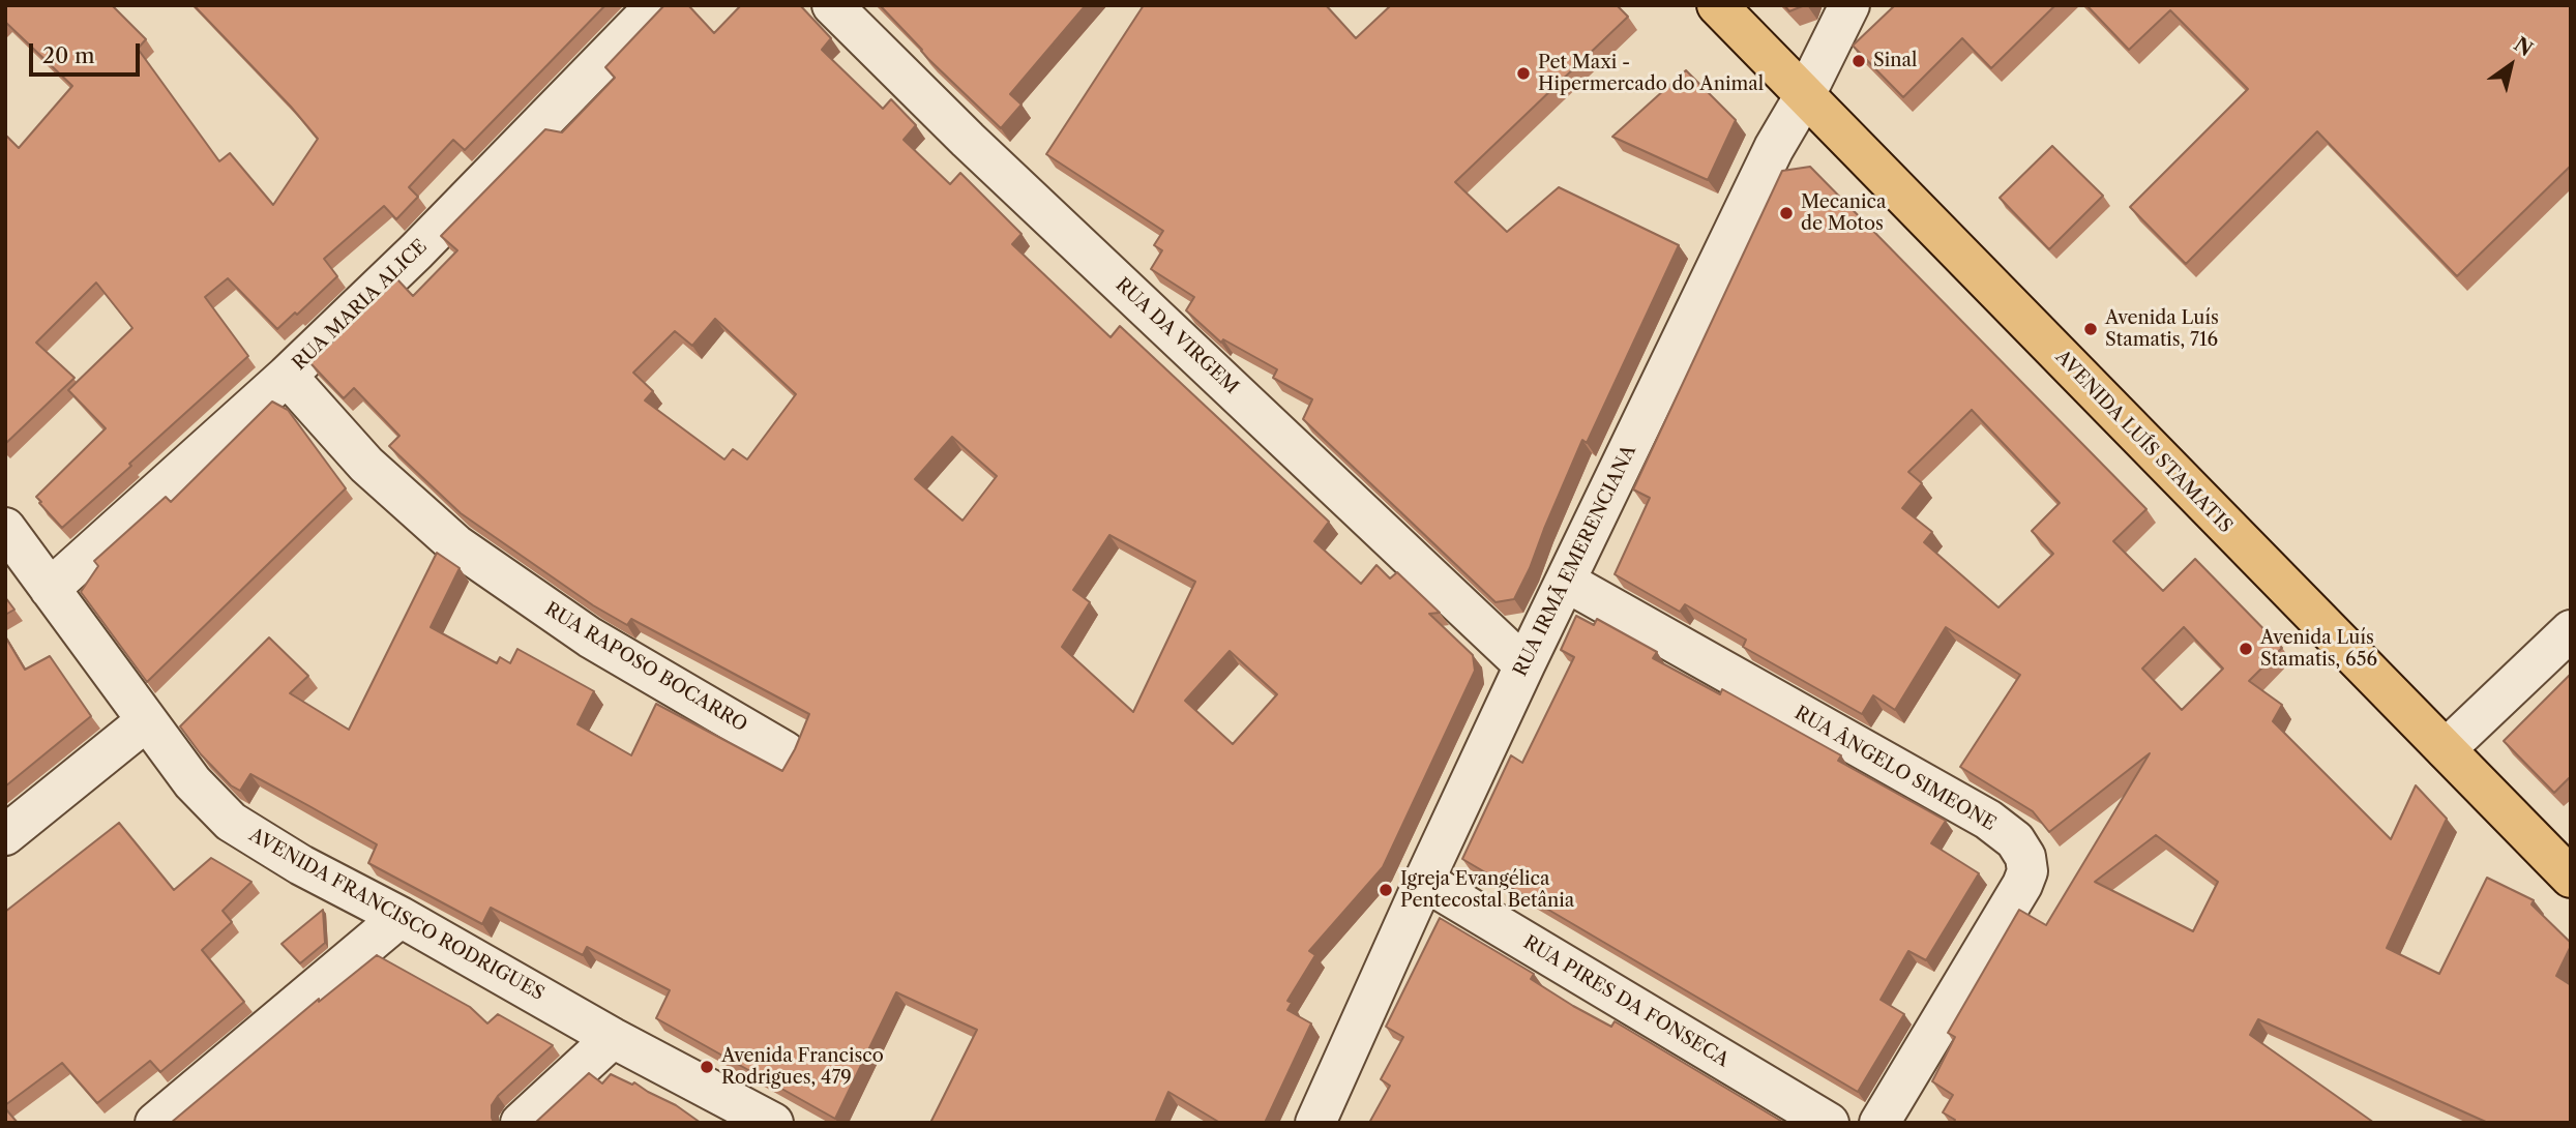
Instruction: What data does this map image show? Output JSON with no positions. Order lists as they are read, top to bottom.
{
  "streets": {
    "main road": ["AVENIDA LUÍS STAMATIS"],
    "street": [
      "RUA MARIA ALICE",
      "RUA DA VIRGEM",
      "RUA IRMÃ EMERENCIANA",
      "RUA RAPOSO BOCARRO",
      "RUA ÂNGELO SIMEONE",
      "AVENIDA FRANCISCO RODRIGUES",
      "RUA PIRES DA FONSECA"
    ]
  },
  "crossings": [
    ["RUA MARIA ALICE", "RUA RAPOSO BOCARRO"],
    ["RUA MARIA ALICE", "AVENIDA FRANCISCO RODRIGUES"],
    ["RUA DA VIRGEM", "RUA IRMÃ EMERENCIANA"],
    ["AVENIDA LUÍS STAMATIS", "RUA IRMÃ EMERENCIANA"],
    ["RUA IRMÃ EMERENCIANA", "RUA ÂNGELO SIMEONE"],
    ["RUA IRMÃ EMERENCIANA", "RUA PIRES DA FONSECA"]
  ],
  "places": [
    "Sinal",
    "Pet Maxi - Hipermercado do Animal",
    "Mecanica de Motos",
    "Avenida Luís Stamatis, 716",
    "Avenida Luís Stamatis, 656",
    "Igreja Evangélica Pentecostal Betânia",
    "Avenida Francisco Rodrigues, 479"
  ],
  "scale_bar": "20 m",
  "north": "top right"
}
